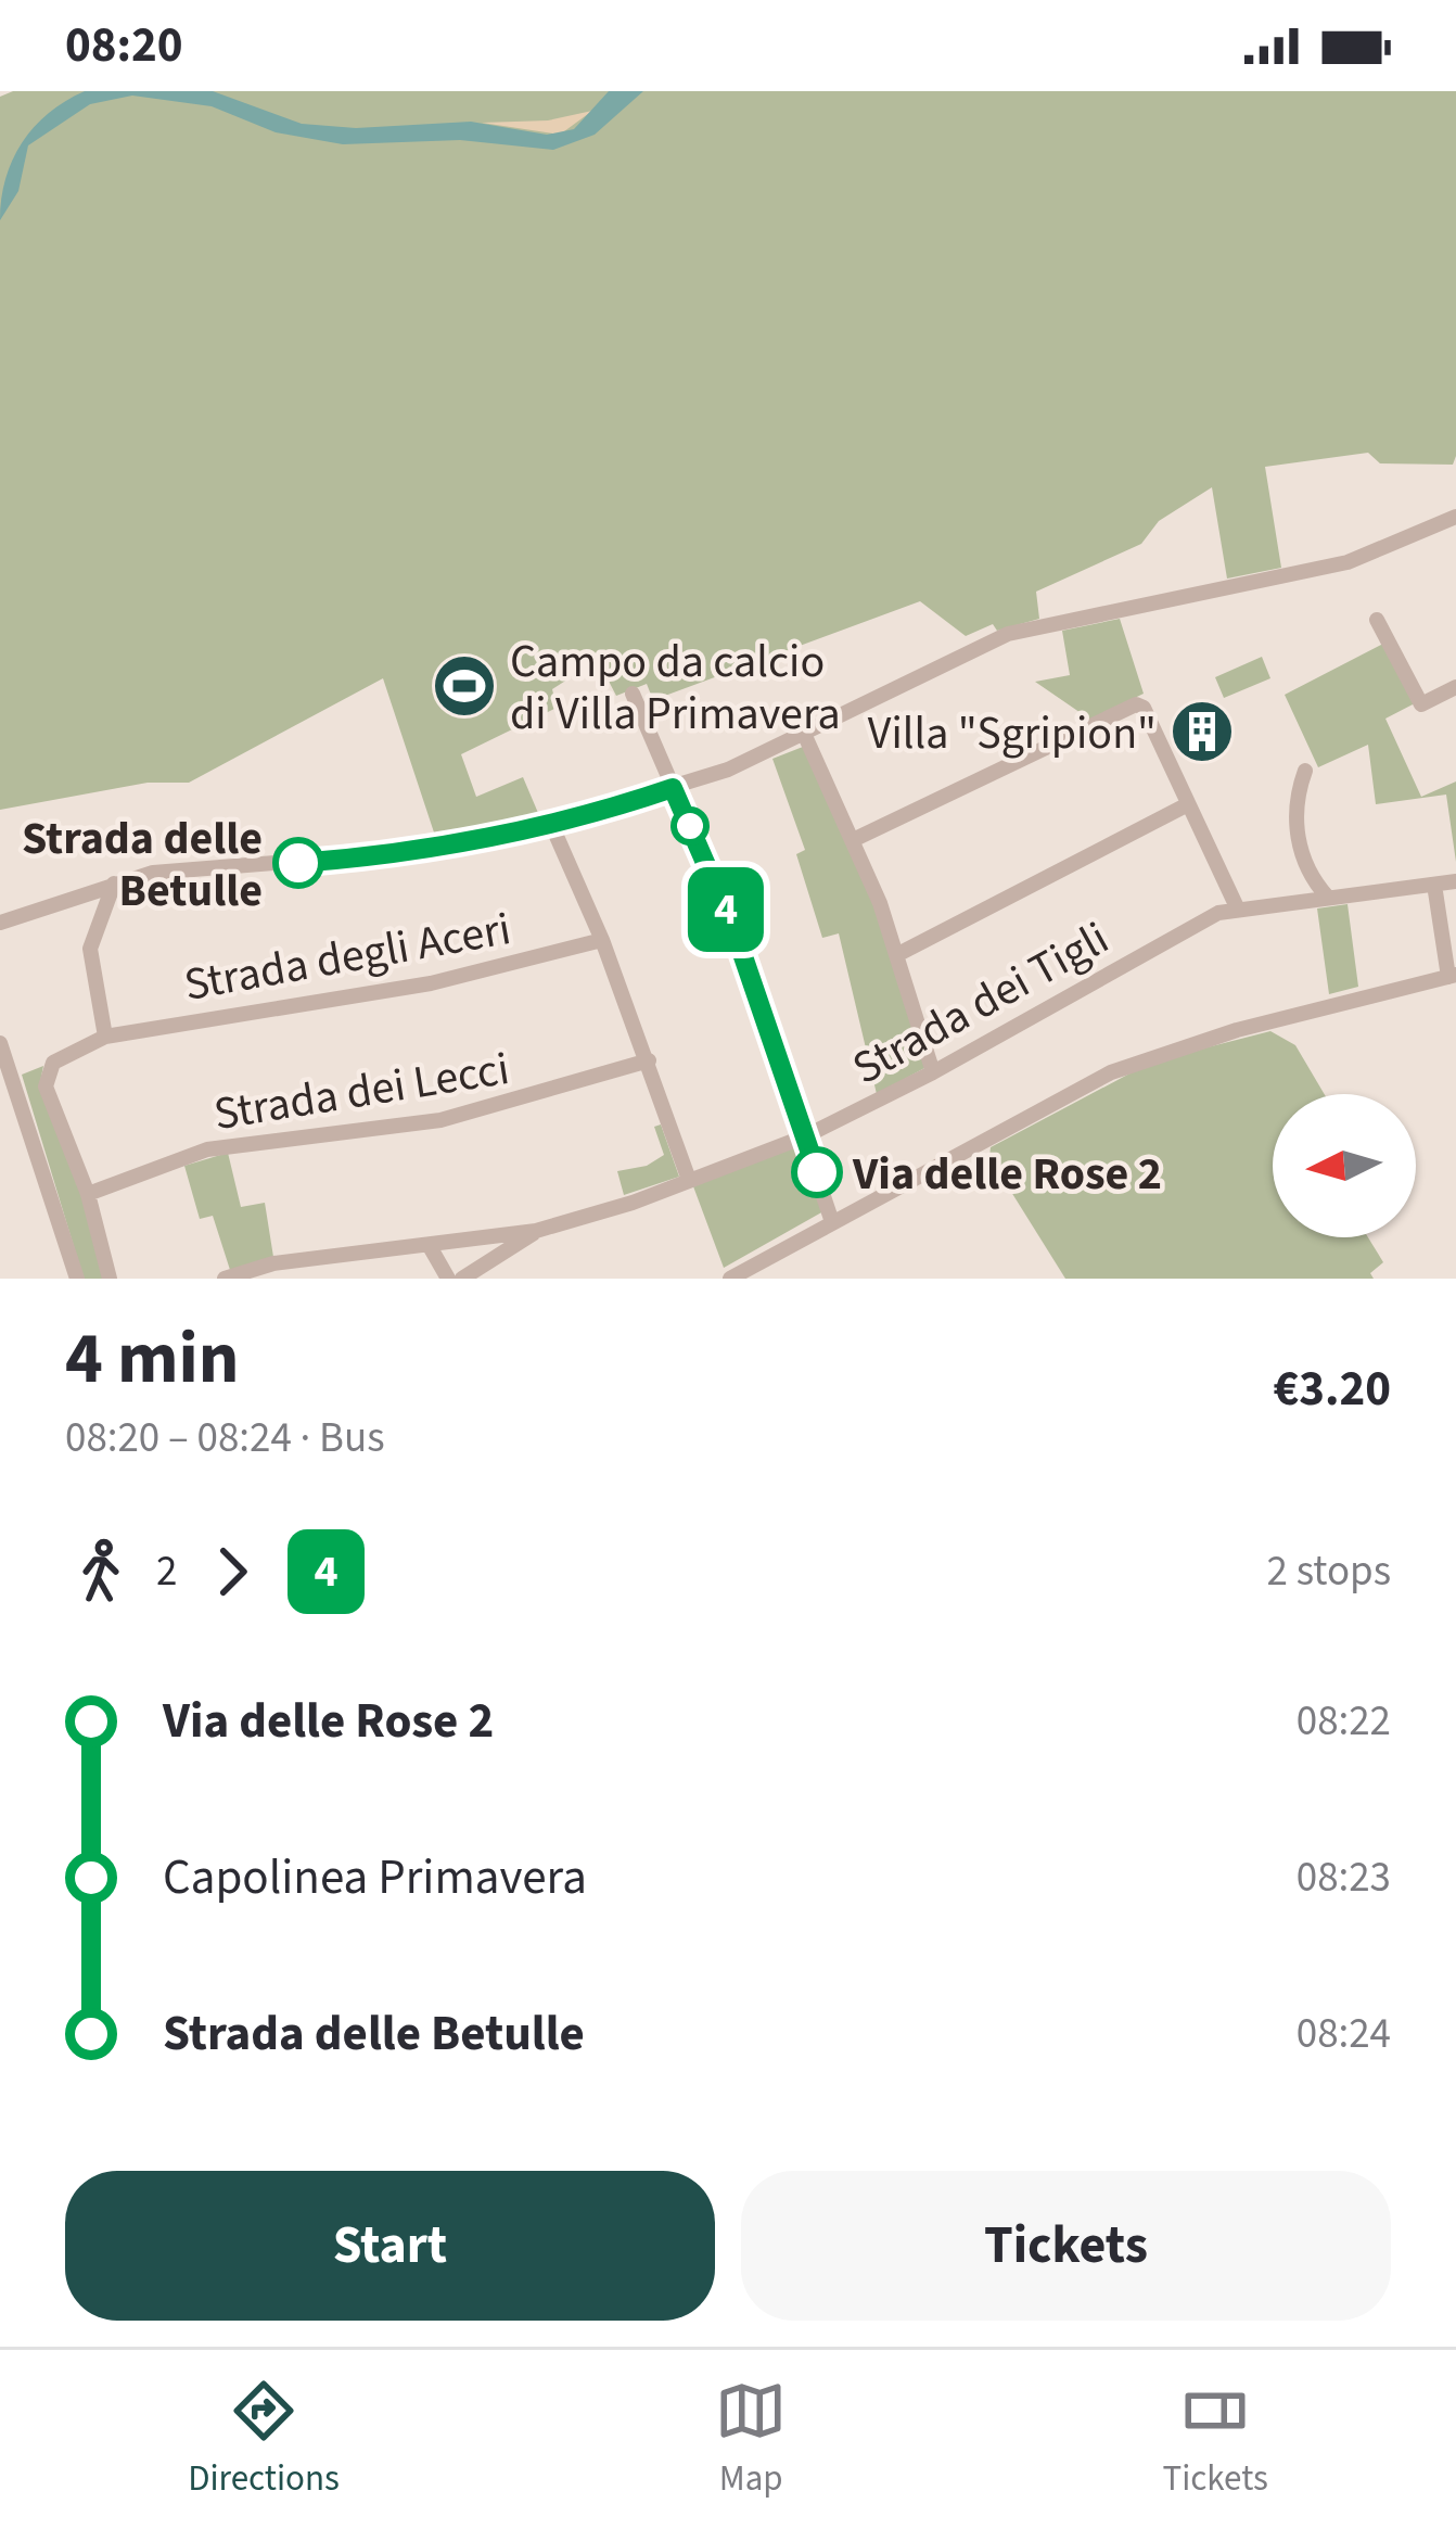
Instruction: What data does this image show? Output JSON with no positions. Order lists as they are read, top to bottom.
{
  "streets": {
    "street": ["Strada degli Aceri", "Strada dei Tigli", "Strada dei Lecci"]
  },
  "crossings": [
    ["Strada degli Aceri", "Strada dei Lecci"]
  ],
  "places": {
    "sports": ["Campo da calcio di Villa Primavera"],
    "building": ["Villa \"Sgripion\""],
    "other": ["Strada delle Betulle", "Via delle Rose 2"]
  },
  "lines": ["bus line 4"],
  "north": "left",
  "page": {
    "status": "08:20",
    "on_map": "4",
    "heading": ["4 min", "08:20 – 08:24 · Bus", "€3.20"],
    "legs": ["2", "4", "2 stops"],
    "list": [
      {
        "name": "Via delle Rose 2",
        "value": "08:22"
      },
      {
        "name": "Capolinea Primavera",
        "value": "08:23"
      },
      {
        "name": "Strada delle Betulle",
        "value": "08:24"
      }
    ],
    "buttons": ["Start", "Tickets"],
    "tabs": ["Directions", "Map", "Tickets"]
  }
}
